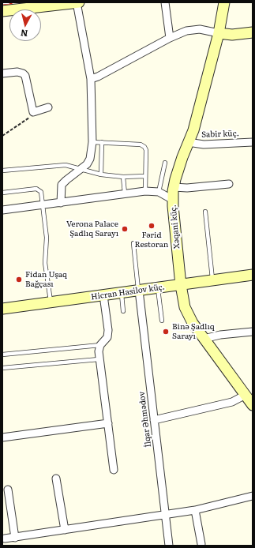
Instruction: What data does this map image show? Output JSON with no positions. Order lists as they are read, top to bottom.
{
  "streets": {
    "street": [
      "Sabir küç.",
      "Xəqani küç.",
      "Hicran Hasilov küç.",
      "İlqar Əhmədov"
    ]
  },
  "crossings": [
    ["Sabir küç.", "Xəqani küç."],
    ["Xəqani küç.", "Hicran Hasilov küç."],
    ["Hicran Hasilov küç.", "İlqar Əhmədov"]
  ],
  "places": [
    "Fərid Restoran",
    "Verona Palace Şadlıq Sarayı",
    "Fidan Uşaq Bağçası",
    "Binə Şadlıq Sarayı"
  ],
  "north": "bottom"
}
